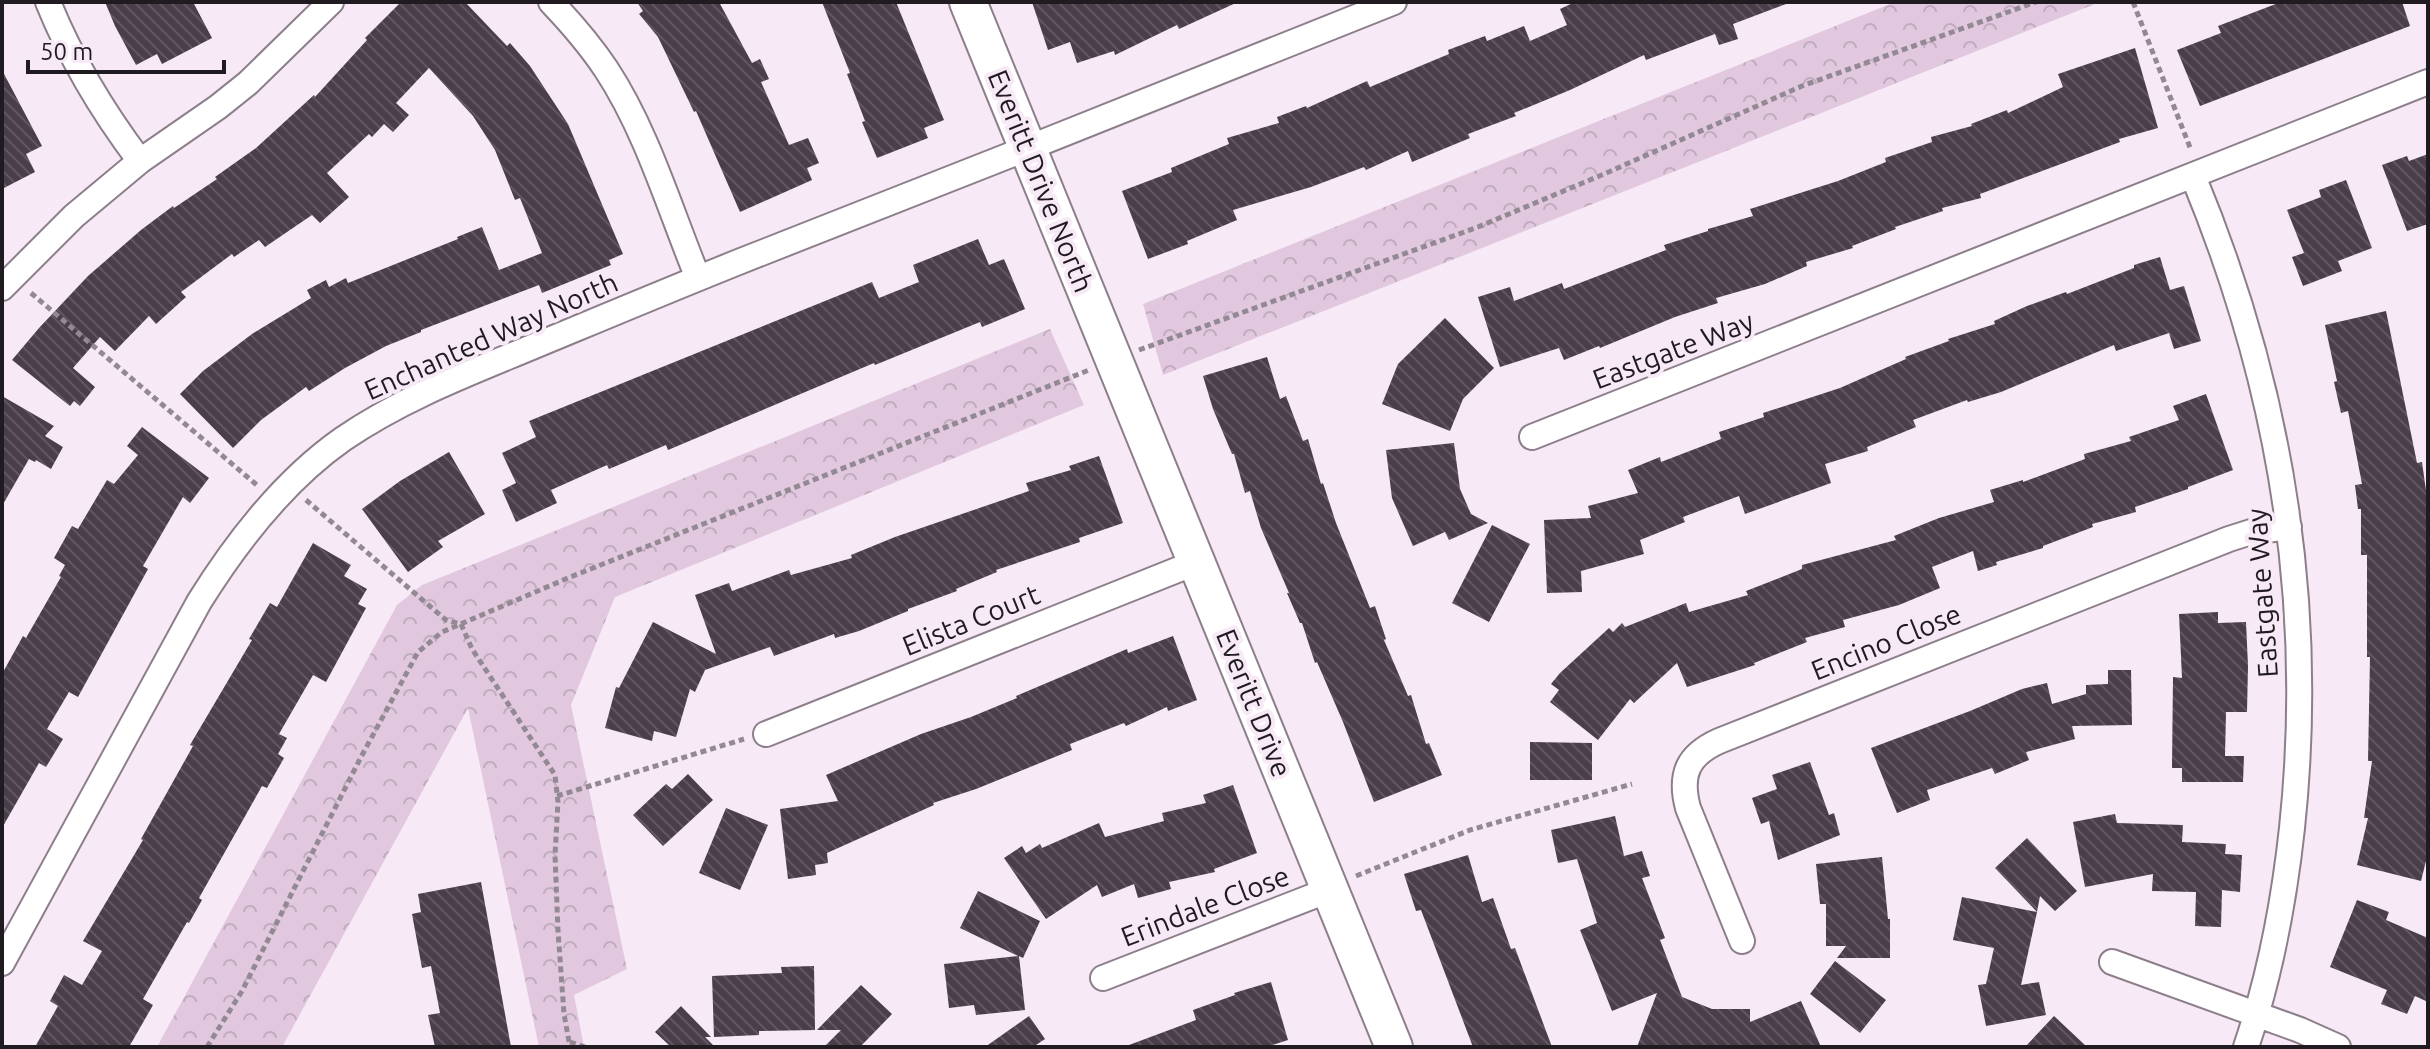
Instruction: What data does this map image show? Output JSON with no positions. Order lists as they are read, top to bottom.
{
  "streets": {
    "street": [
      "Everitt Drive North",
      "Enchanted Way North",
      "Eastgate Way",
      "Elista Court",
      "Encino Close",
      "Everitt Drive",
      "Erindale Close"
    ]
  },
  "crossings": [
    ["Everitt Drive North", "Enchanted Way North"],
    ["Everitt Drive North", "Everitt Drive"],
    ["Eastgate Way", "Encino Close"],
    ["Elista Court", "Everitt Drive"],
    ["Everitt Drive", "Erindale Close"]
  ],
  "scale_bar": "50 m"
}
